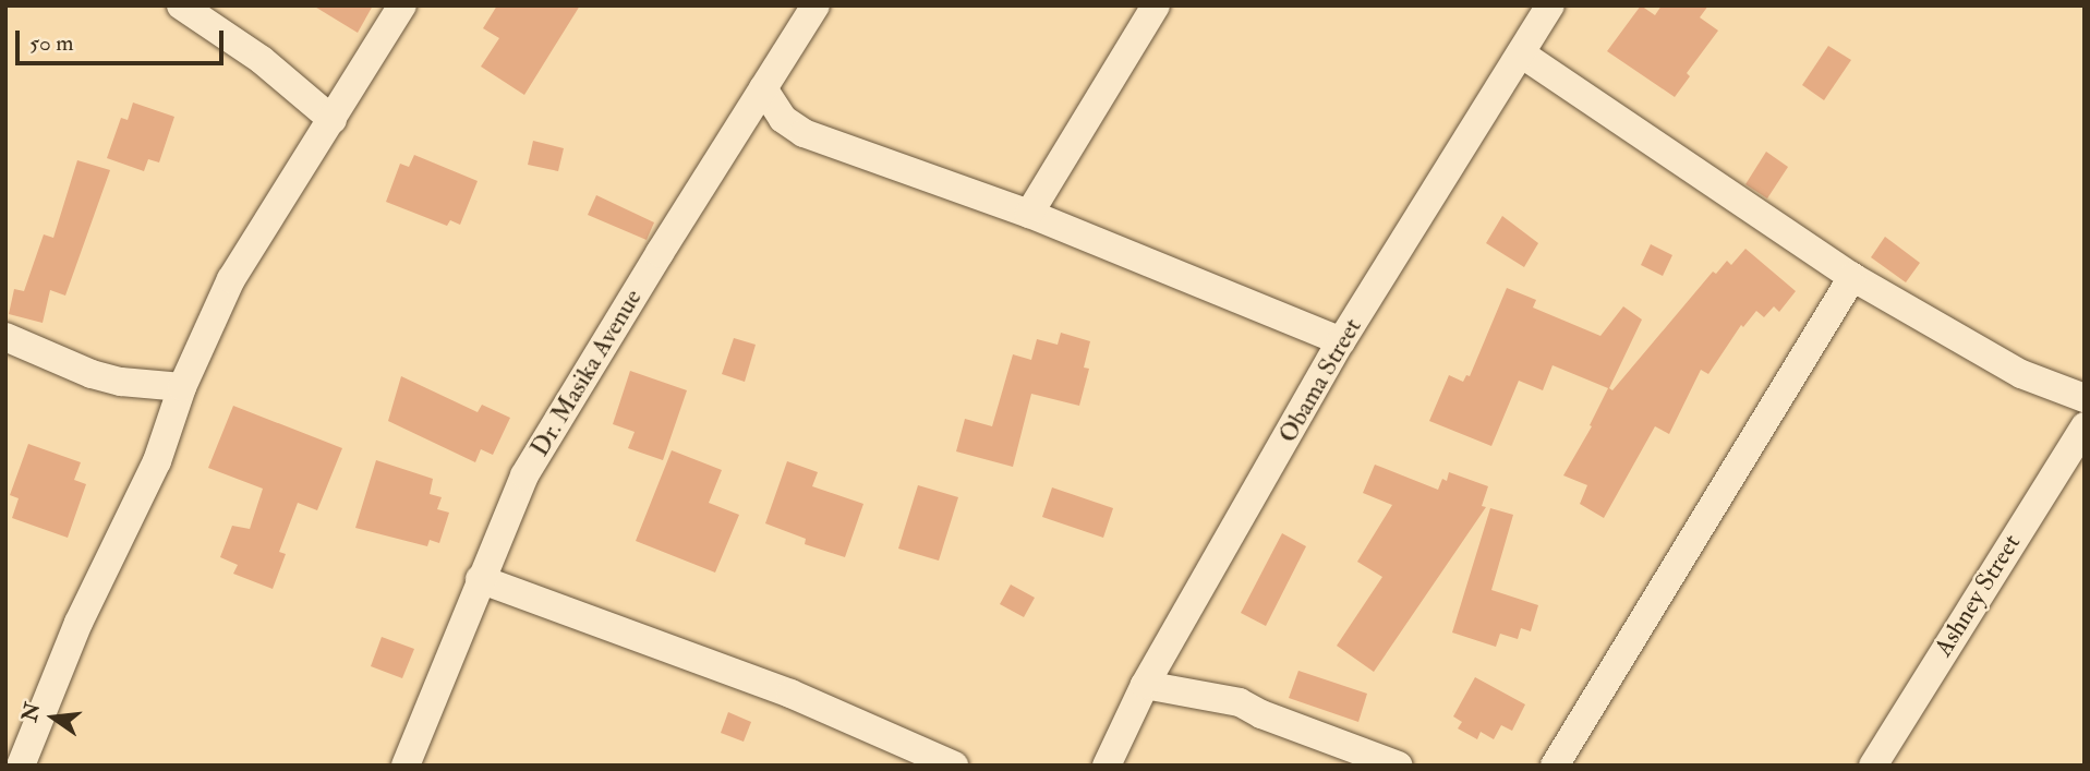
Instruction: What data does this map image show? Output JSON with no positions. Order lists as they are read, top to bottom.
{
  "streets": {
    "street": ["Dr. Masika Avenue", "Obama Street", "Ashney Street"]
  },
  "scale_bar": "50 m",
  "north": "left"
}
